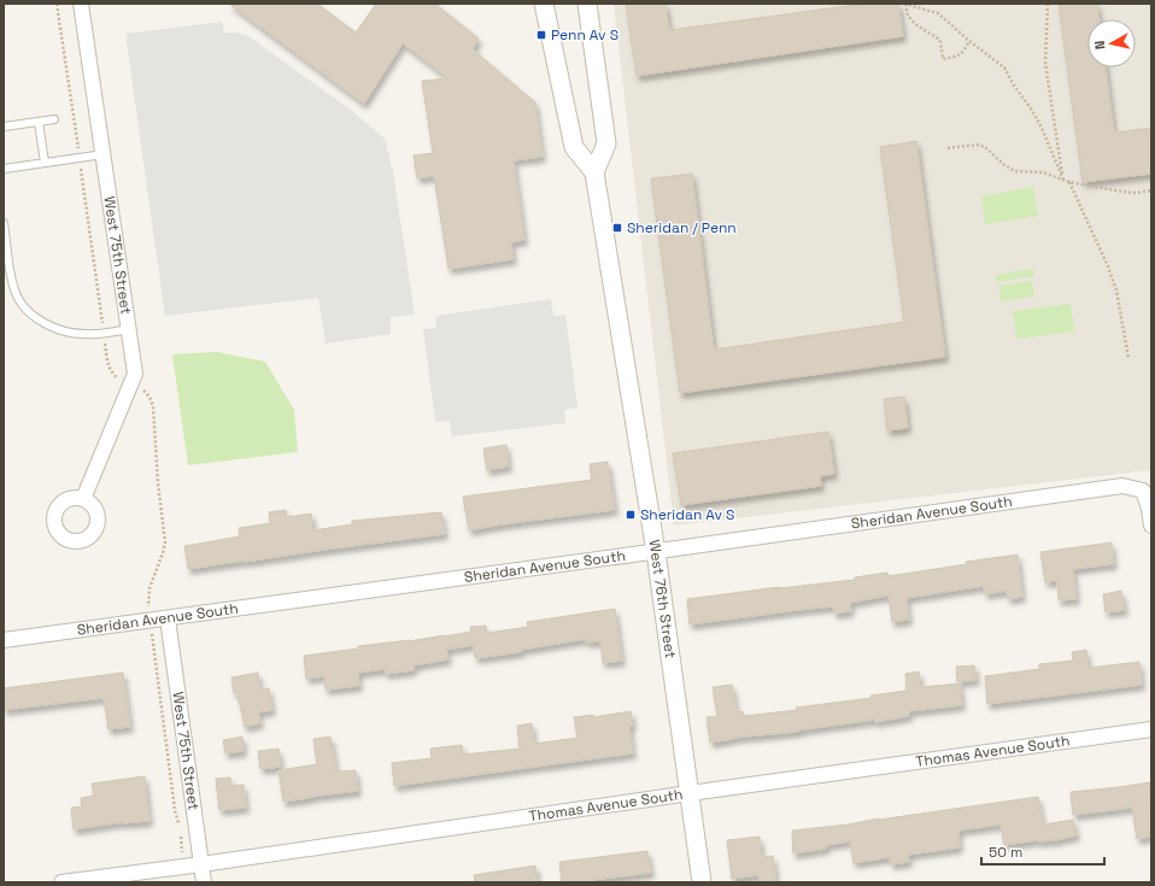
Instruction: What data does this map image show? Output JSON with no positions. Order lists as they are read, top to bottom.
{
  "streets": {
    "street": [
      "West 75th Street",
      "Sheridan Avenue South",
      "West 76th Street",
      "Thomas Avenue South"
    ]
  },
  "crossings": [
    ["West 75th Street", "Sheridan Avenue South"],
    ["West 75th Street", "Thomas Avenue South"],
    ["Sheridan Avenue South", "West 76th Street"],
    ["West 76th Street", "Thomas Avenue South"]
  ],
  "places": {
    "transit": ["Penn Av S", "Sheridan / Penn", "Sheridan Av S"]
  },
  "scale_bar": "50 m",
  "north": "left"
}
